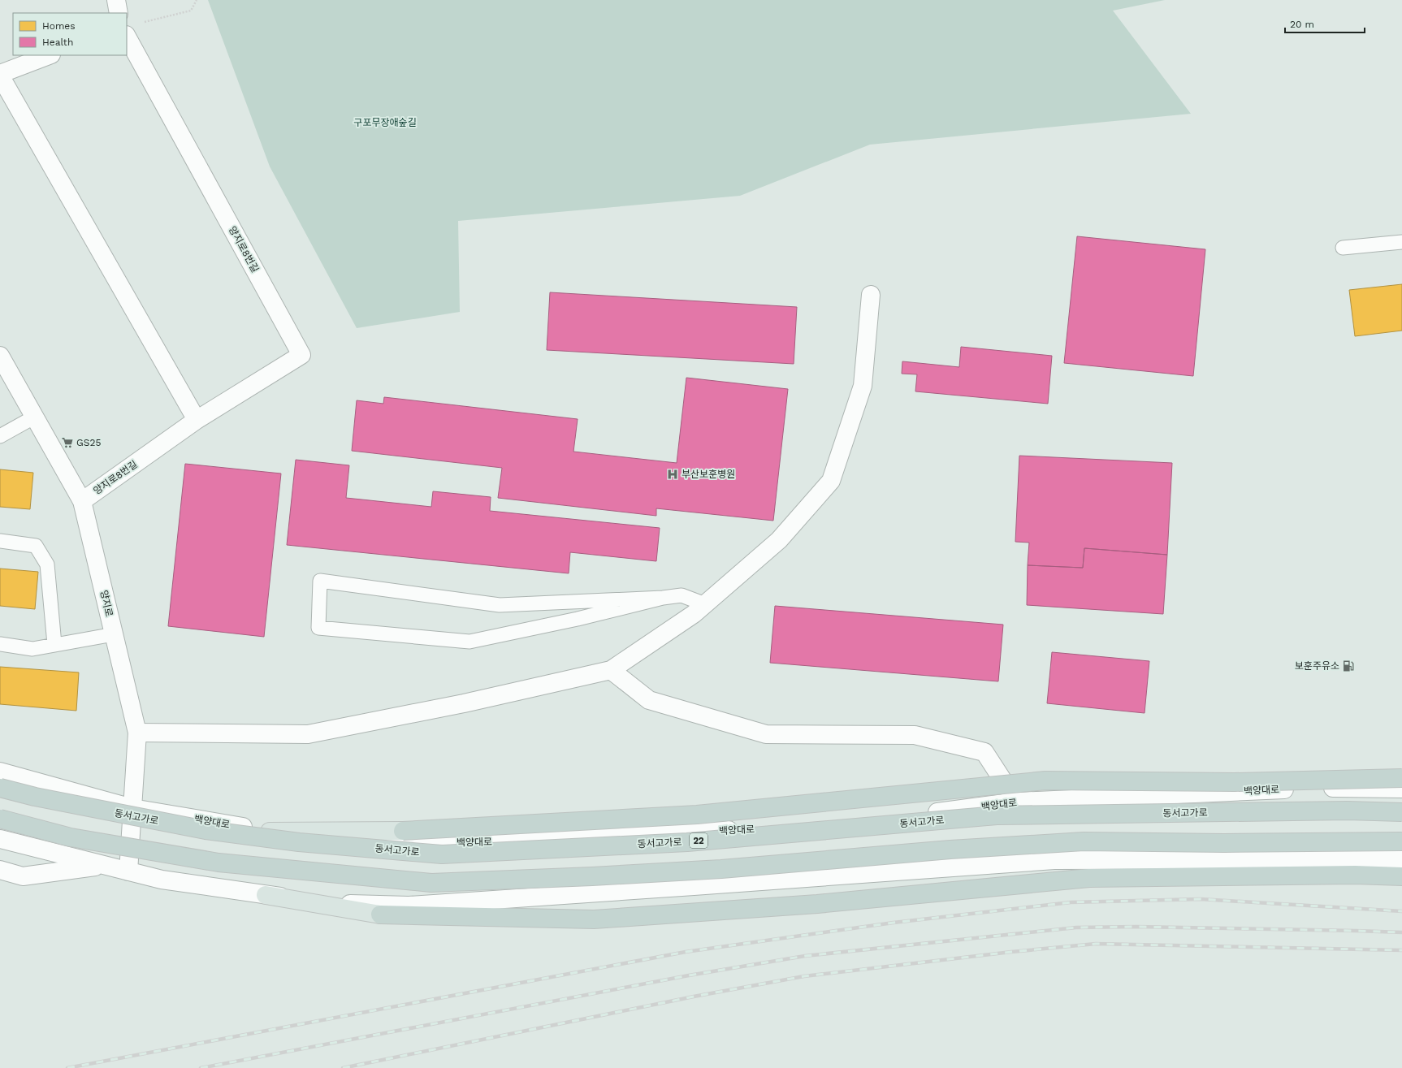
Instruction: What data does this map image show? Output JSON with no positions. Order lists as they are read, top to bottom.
{
  "streets": {
    "highway": ["동서고가로", "22"],
    "street": ["양지로8번길", "양지로", "백양대로"]
  },
  "crossings": [
    ["양지로8번길", "양지로"],
    ["양지로", "백양대로"]
  ],
  "parks": ["구포무장애숲길"],
  "places": {
    "supermarket": ["GS25"],
    "hospital": ["부산보훈병원"],
    "fuel station": ["보훈주유소"]
  },
  "legend": ["Homes", "Health"],
  "scale_bar": "20 m"
}
